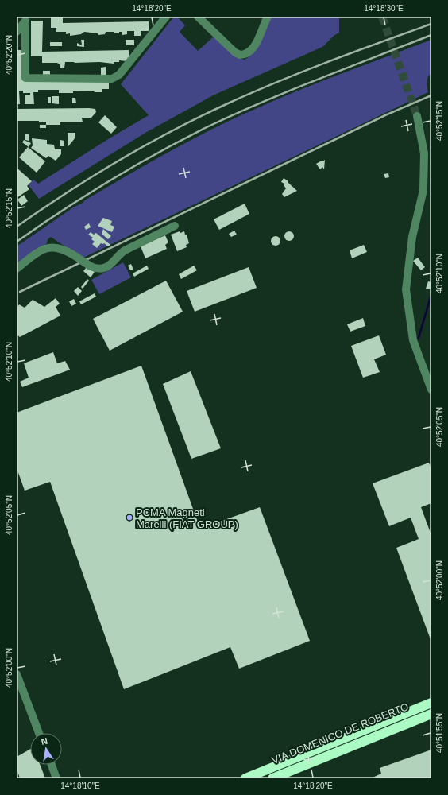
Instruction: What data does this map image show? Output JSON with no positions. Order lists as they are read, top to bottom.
{
  "streets": {
    "street": ["VIA DOMENICO DE ROBERTO"]
  },
  "places": ["PCMA Magneti Marelli (FIAT GROUP)"],
  "north": "top",
  "coordinates": [
    "14°18'20\"E",
    "14°18'30\"E",
    "40°52'20\"N",
    "40°52'15\"N",
    "40°52'10\"N",
    "40°52'05\"N",
    "40°52'00\"N",
    "40°51'55\"N",
    "14°18'10\"E"
  ]
}
